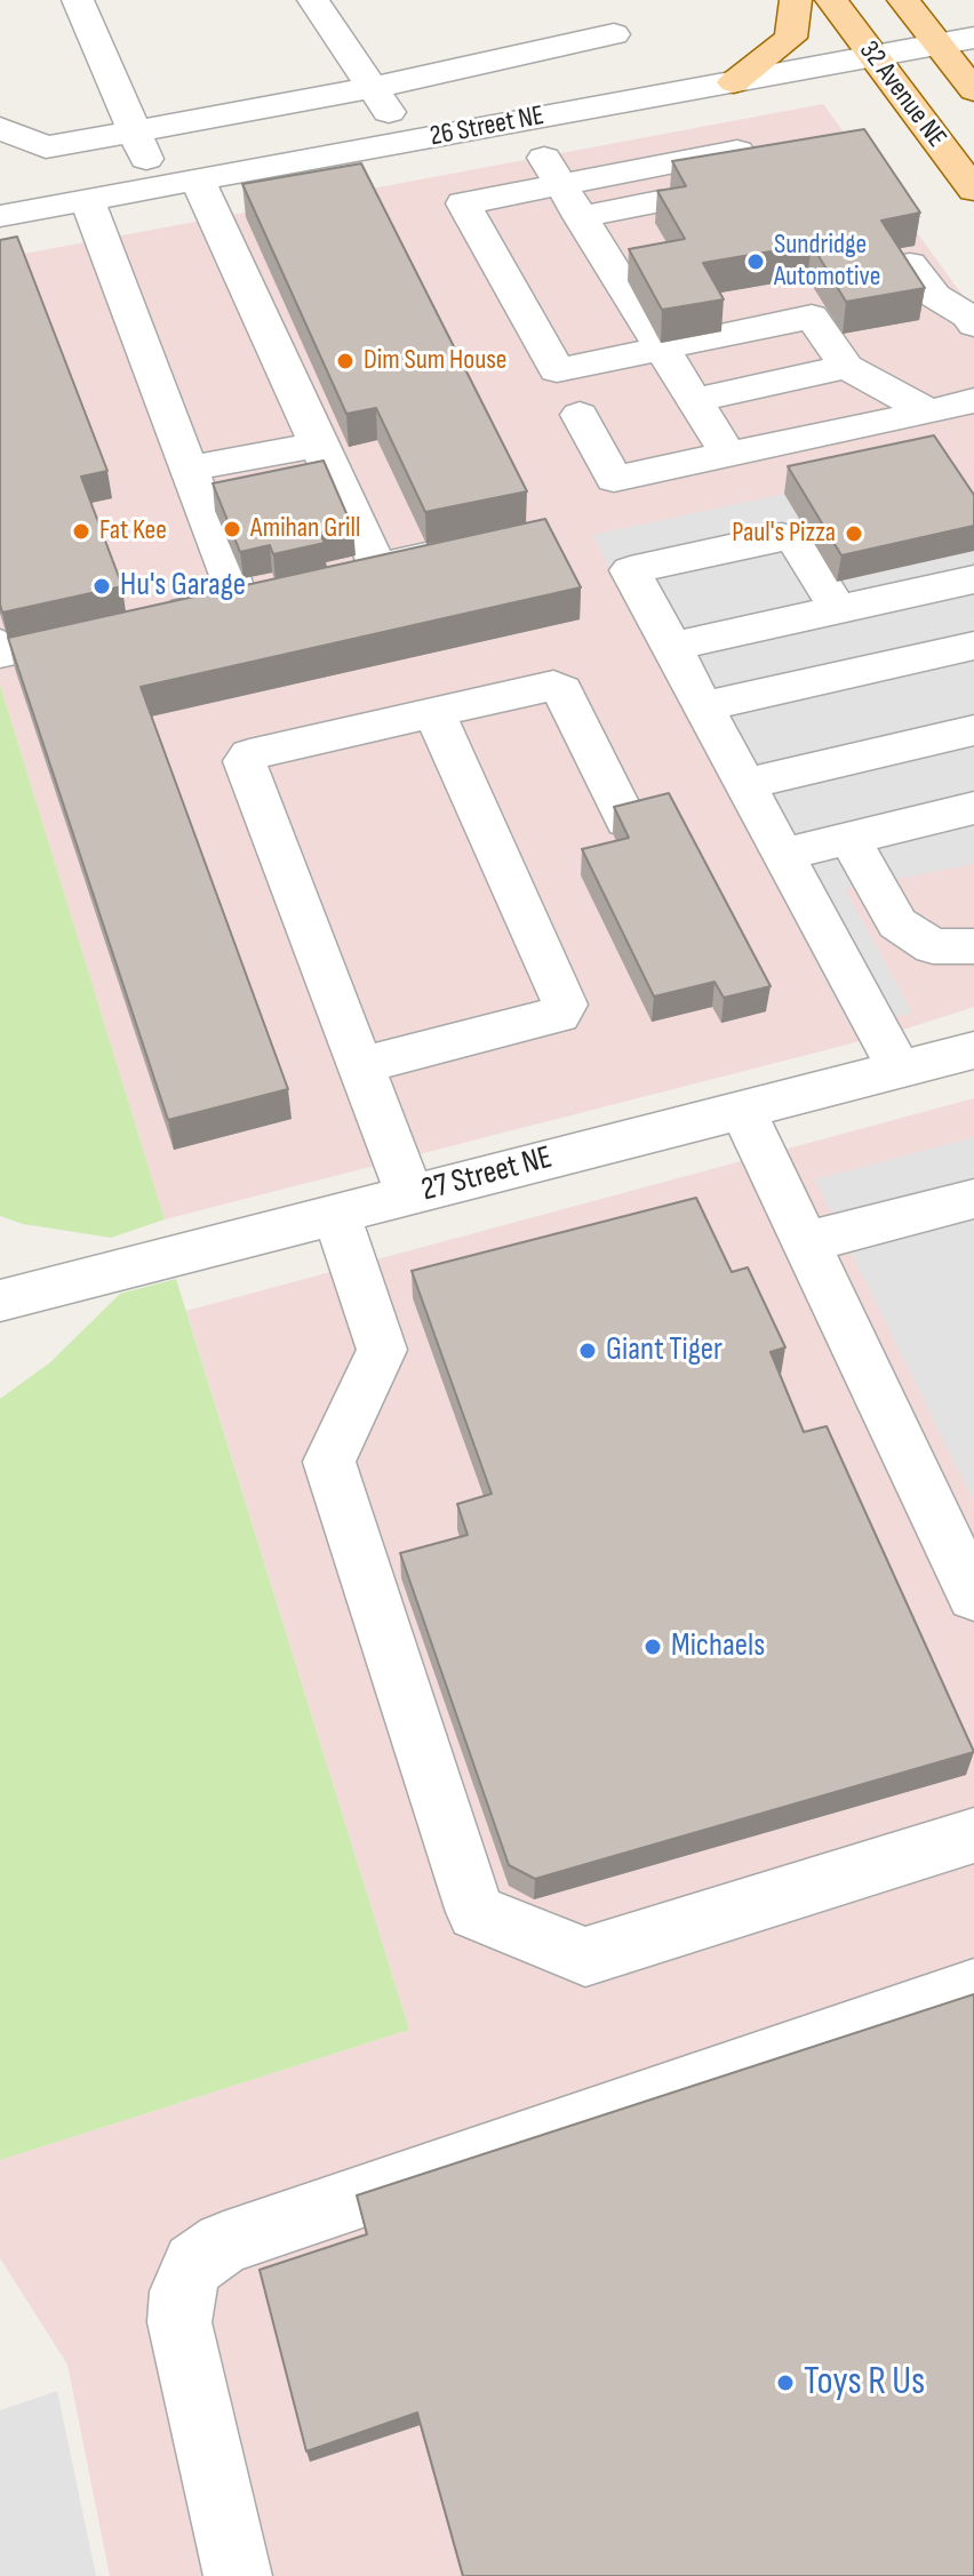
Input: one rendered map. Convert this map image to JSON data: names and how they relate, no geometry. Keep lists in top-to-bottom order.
{
  "streets": {
    "main road": ["32 Avenue NE"],
    "street": ["26 Street NE", "27 Street NE"]
  },
  "crossings": [
    ["32 Avenue NE", "26 Street NE"]
  ],
  "places": [
    "Sundridge Automotive",
    "Dim Sum House",
    "Amihan Grill",
    "Fat Kee",
    "Paul's Pizza",
    "Hu's Garage",
    "Giant Tiger",
    "Michaels",
    "Toys R Us"
  ]
}
